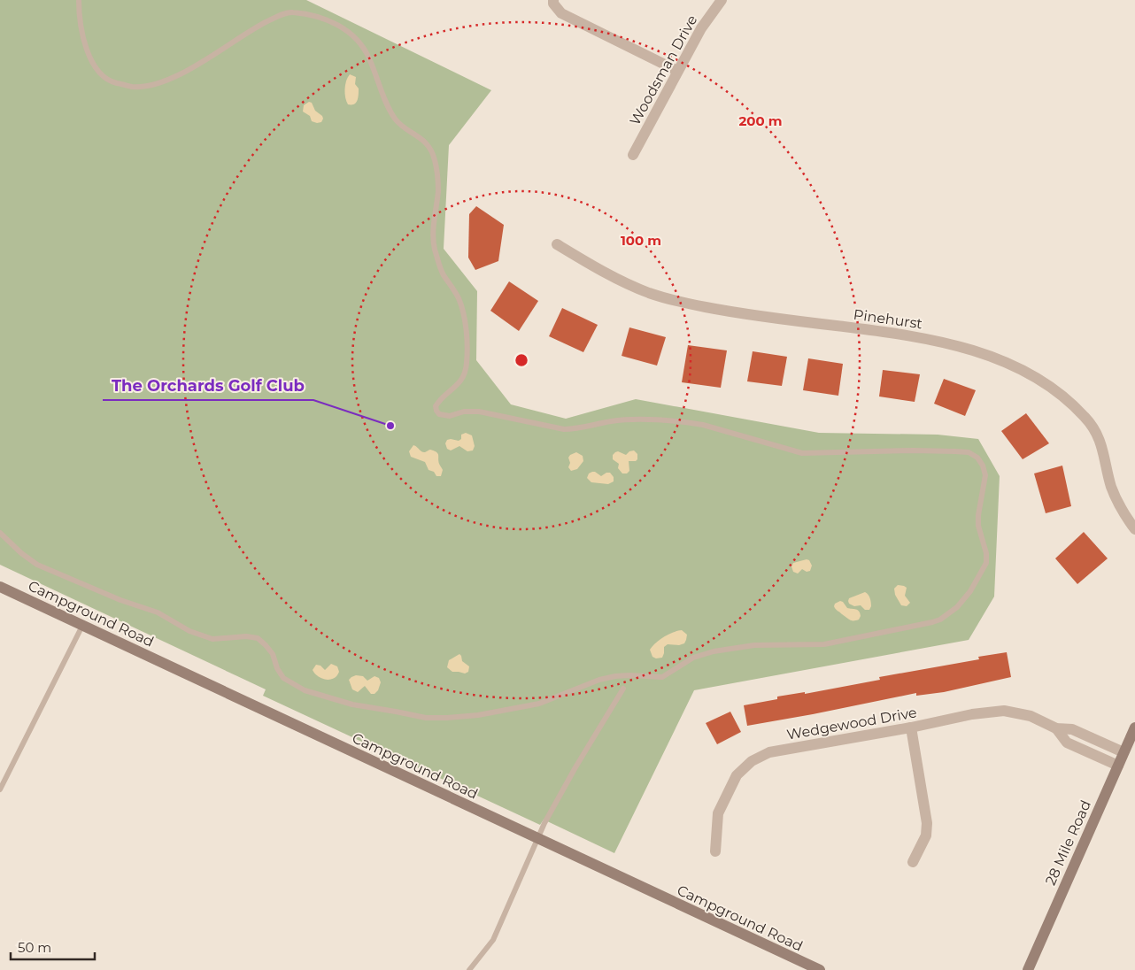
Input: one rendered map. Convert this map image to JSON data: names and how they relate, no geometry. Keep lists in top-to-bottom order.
{
  "streets": {
    "street": [
      "Woodsman Drive",
      "Pinehurst",
      "Campground Road",
      "Wedgewood Drive",
      "28 Mile Road"
    ]
  },
  "crossings": [
    ["Wedgewood Drive", "28 Mile Road"]
  ],
  "places": ["The Orchards Golf Club"],
  "scale_bar": "50 m",
  "rings": ["200 m", "100 m"]
}
